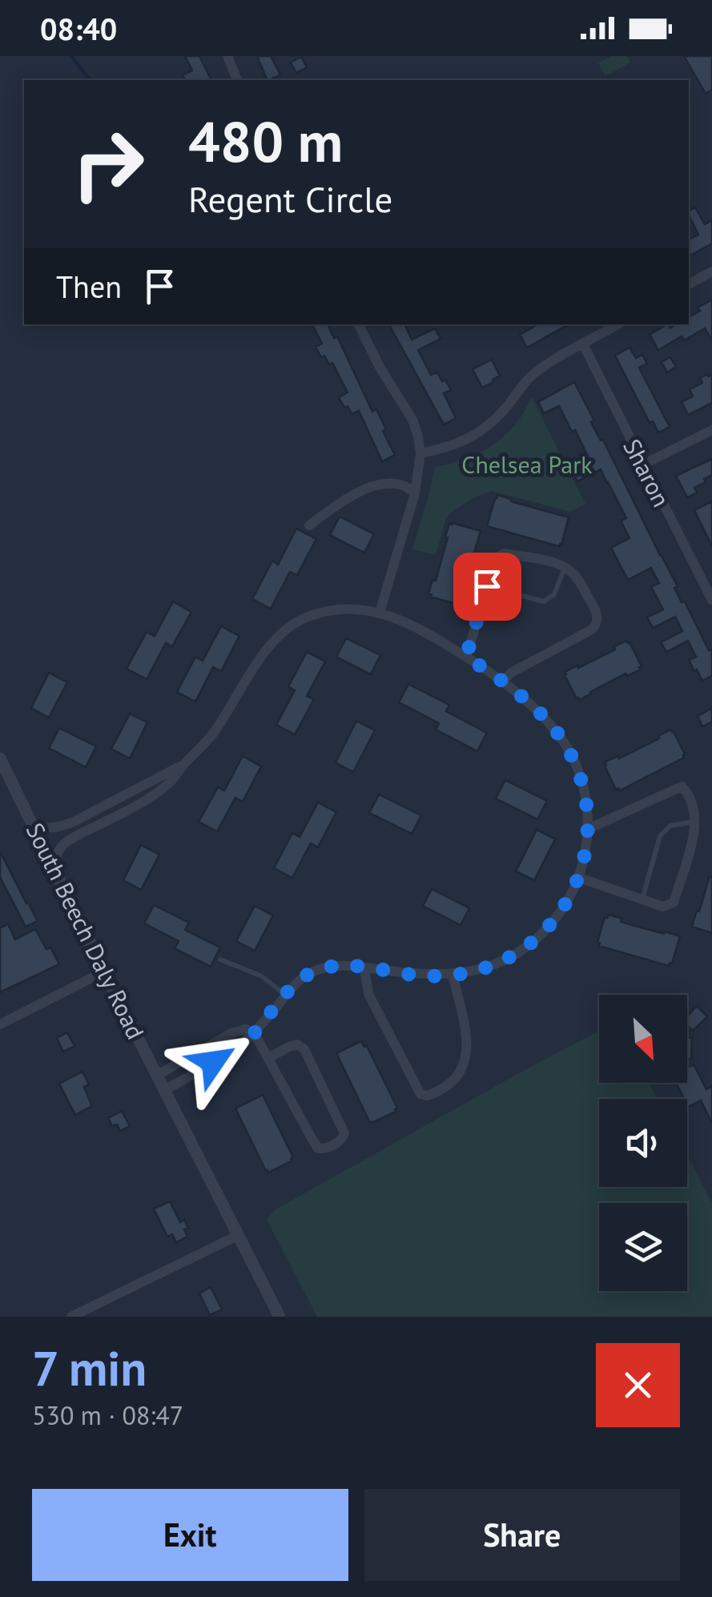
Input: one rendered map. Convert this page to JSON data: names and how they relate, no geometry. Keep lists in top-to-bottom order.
{
  "streets": {
    "street": ["Sharon", "South Beech Daly Road"]
  },
  "parks": ["Chelsea Park"],
  "north": "bottom right",
  "page": {
    "status": "08:40",
    "turn": ["480 m", "Regent Circle"],
    "then": "Then",
    "heading": ["7 min", "530 m · 08:47"],
    "buttons": ["Exit", "Share"]
  }
}
